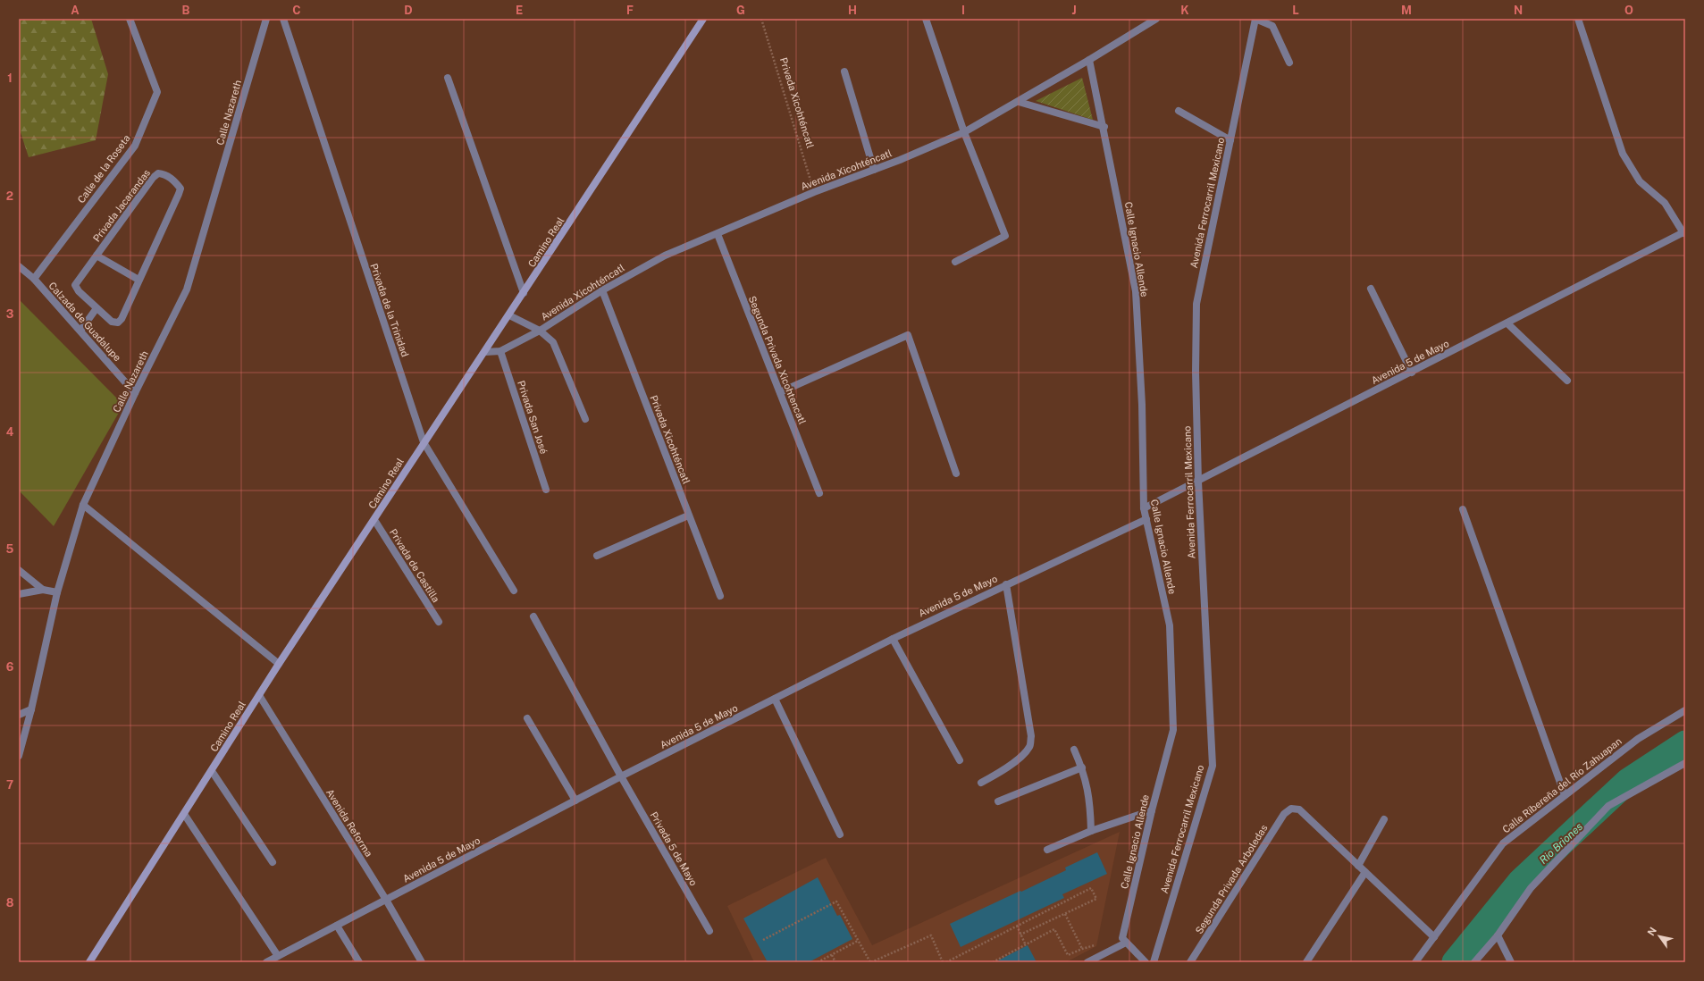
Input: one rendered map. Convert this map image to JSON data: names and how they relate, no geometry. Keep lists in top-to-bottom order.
{
  "streets": {
    "main road": ["Camino Real"],
    "street": [
      "Privada Xicohténcatl",
      "Calle Nazareth",
      "Calle de la Roseta",
      "Avenida Xicohténcatl",
      "Avenida Ferrocarril Mexicano",
      "Privada Jacarandas",
      "Calle Ignacio Allende",
      "Privada de la Trinidad",
      "Calzada de Guadalupe",
      "Segunda Privada Xicohtencatl",
      "Avenida 5 de Mayo",
      "Privada San José",
      "Privada de Castilla",
      "Calle Ribereña del Río Zahuapan",
      "Avenida Reforma",
      "Privada 5 de Mayo",
      "Segunda Privada Arboledas"
    ]
  },
  "crossings": [
    ["Privada Xicohténcatl", "Avenida Xicohténcatl"],
    ["Calle Nazareth", "Calzada de Guadalupe"],
    ["Calle de la Roseta", "Calzada de Guadalupe"],
    ["Avenida Xicohténcatl", "Camino Real"],
    ["Avenida Xicohténcatl", "Calle Ignacio Allende"],
    ["Avenida Xicohténcatl", "Segunda Privada Xicohtencatl"],
    ["Avenida Xicohténcatl", "Privada San José"],
    ["Avenida Ferrocarril Mexicano", "Avenida 5 de Mayo"],
    ["Camino Real", "Privada de la Trinidad"],
    ["Camino Real", "Privada de Castilla"],
    ["Camino Real", "Avenida Reforma"],
    ["Calle Ignacio Allende", "Avenida 5 de Mayo"],
    ["Avenida 5 de Mayo", "Avenida Reforma"],
    ["Avenida 5 de Mayo", "Privada 5 de Mayo"]
  ],
  "water": ["Rio Briones"],
  "north": "top left",
  "grid": {
    "columns": [
      "A",
      "B",
      "C",
      "D",
      "E",
      "F",
      "G",
      "H",
      "I",
      "J",
      "K",
      "L",
      "M",
      "N",
      "O"
    ],
    "rows": [
      "1",
      "2",
      "3",
      "4",
      "5",
      "6",
      "7",
      "8"
    ]
  }
}
